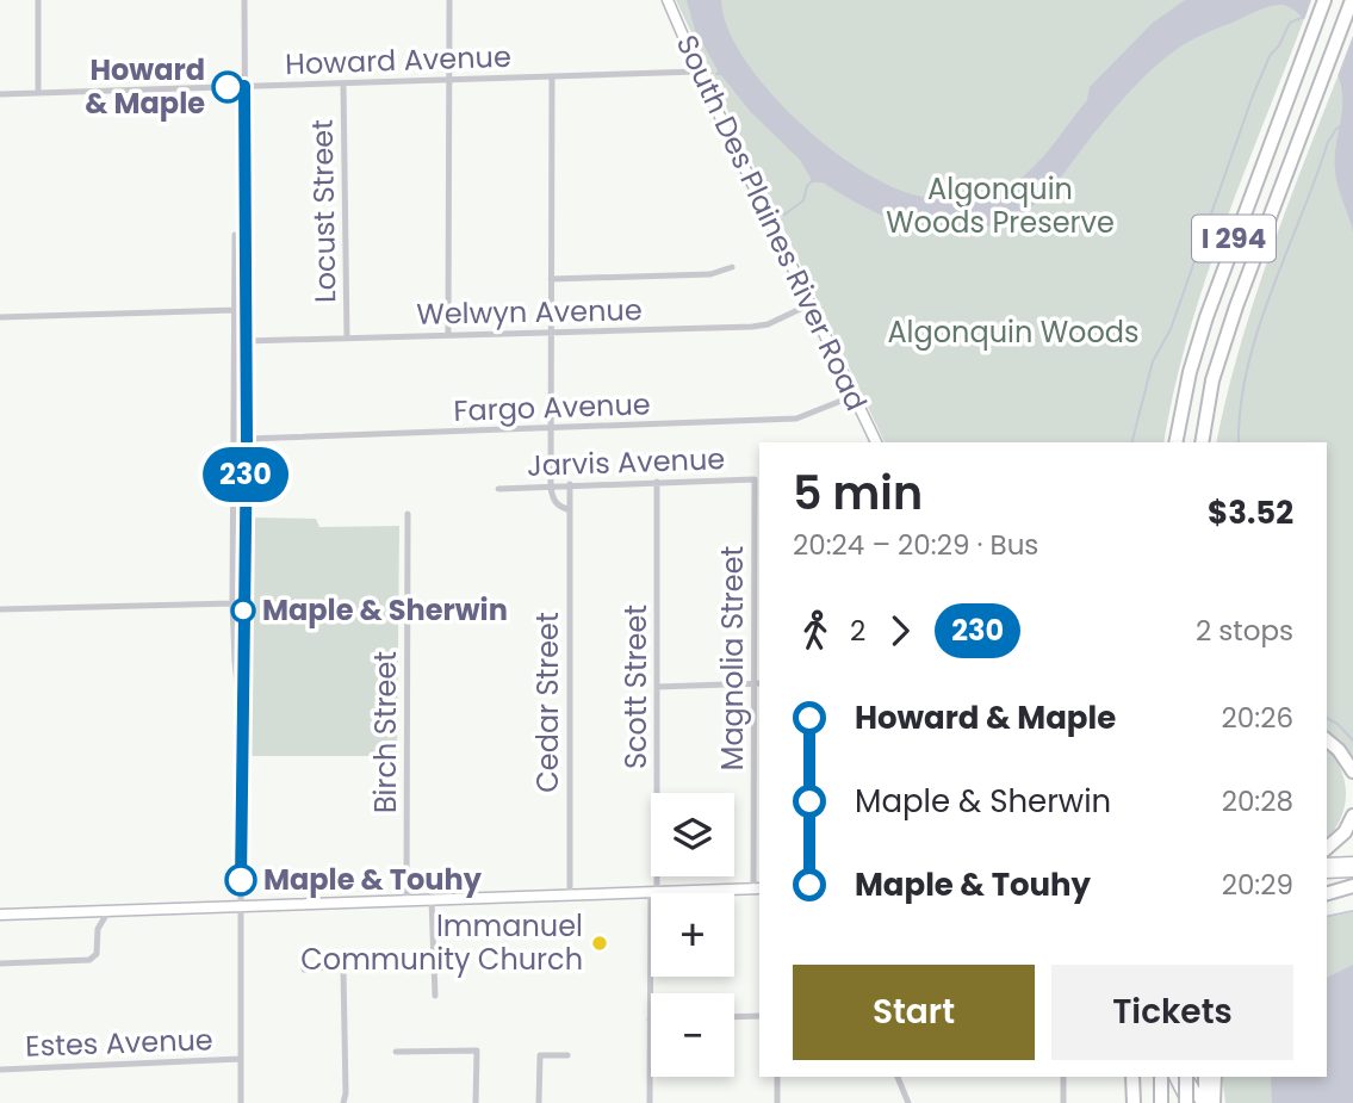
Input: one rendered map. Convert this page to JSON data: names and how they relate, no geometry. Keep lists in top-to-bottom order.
{
  "streets": {
    "highway": ["I 294"],
    "main road": ["South Des Plaines River Road"],
    "street": [
      "Howard Avenue",
      "Locust Street",
      "Welwyn Avenue",
      "Fargo Avenue",
      "Jarvis Avenue",
      "Magnolia Street",
      "Scott Street",
      "Cedar Street",
      "Birch Street",
      "Estes Avenue"
    ]
  },
  "crossings": [
    ["Howard Avenue", "Locust Street"],
    ["Howard Avenue", "South Des Plaines River Road"],
    ["Locust Street", "Welwyn Avenue"],
    ["South Des Plaines River Road", "Welwyn Avenue"],
    ["South Des Plaines River Road", "Fargo Avenue"],
    ["Jarvis Avenue", "Magnolia Street"],
    ["Jarvis Avenue", "Scott Street"],
    ["Jarvis Avenue", "Cedar Street"]
  ],
  "parks": ["Algonquin Woods Preserve", "Algonquin Woods"],
  "places": [
    "Howard & Maple",
    "Maple & Sherwin",
    "Maple & Touhy",
    "Immanuel Community Church"
  ],
  "lines": ["bus line 230"],
  "page": {
    "on_map": "230",
    "heading": ["5 min", "20:24 – 20:29 · Bus", "$3.52"],
    "legs": ["2", "230", "2 stops"],
    "list": [
      {
        "name": "Howard & Maple",
        "value": "20:26"
      },
      {
        "name": "Maple & Sherwin",
        "value": "20:28"
      },
      {
        "name": "Maple & Touhy",
        "value": "20:29"
      }
    ],
    "map_buttons": ["+", "−"],
    "buttons": ["Start", "Tickets"]
  }
}
